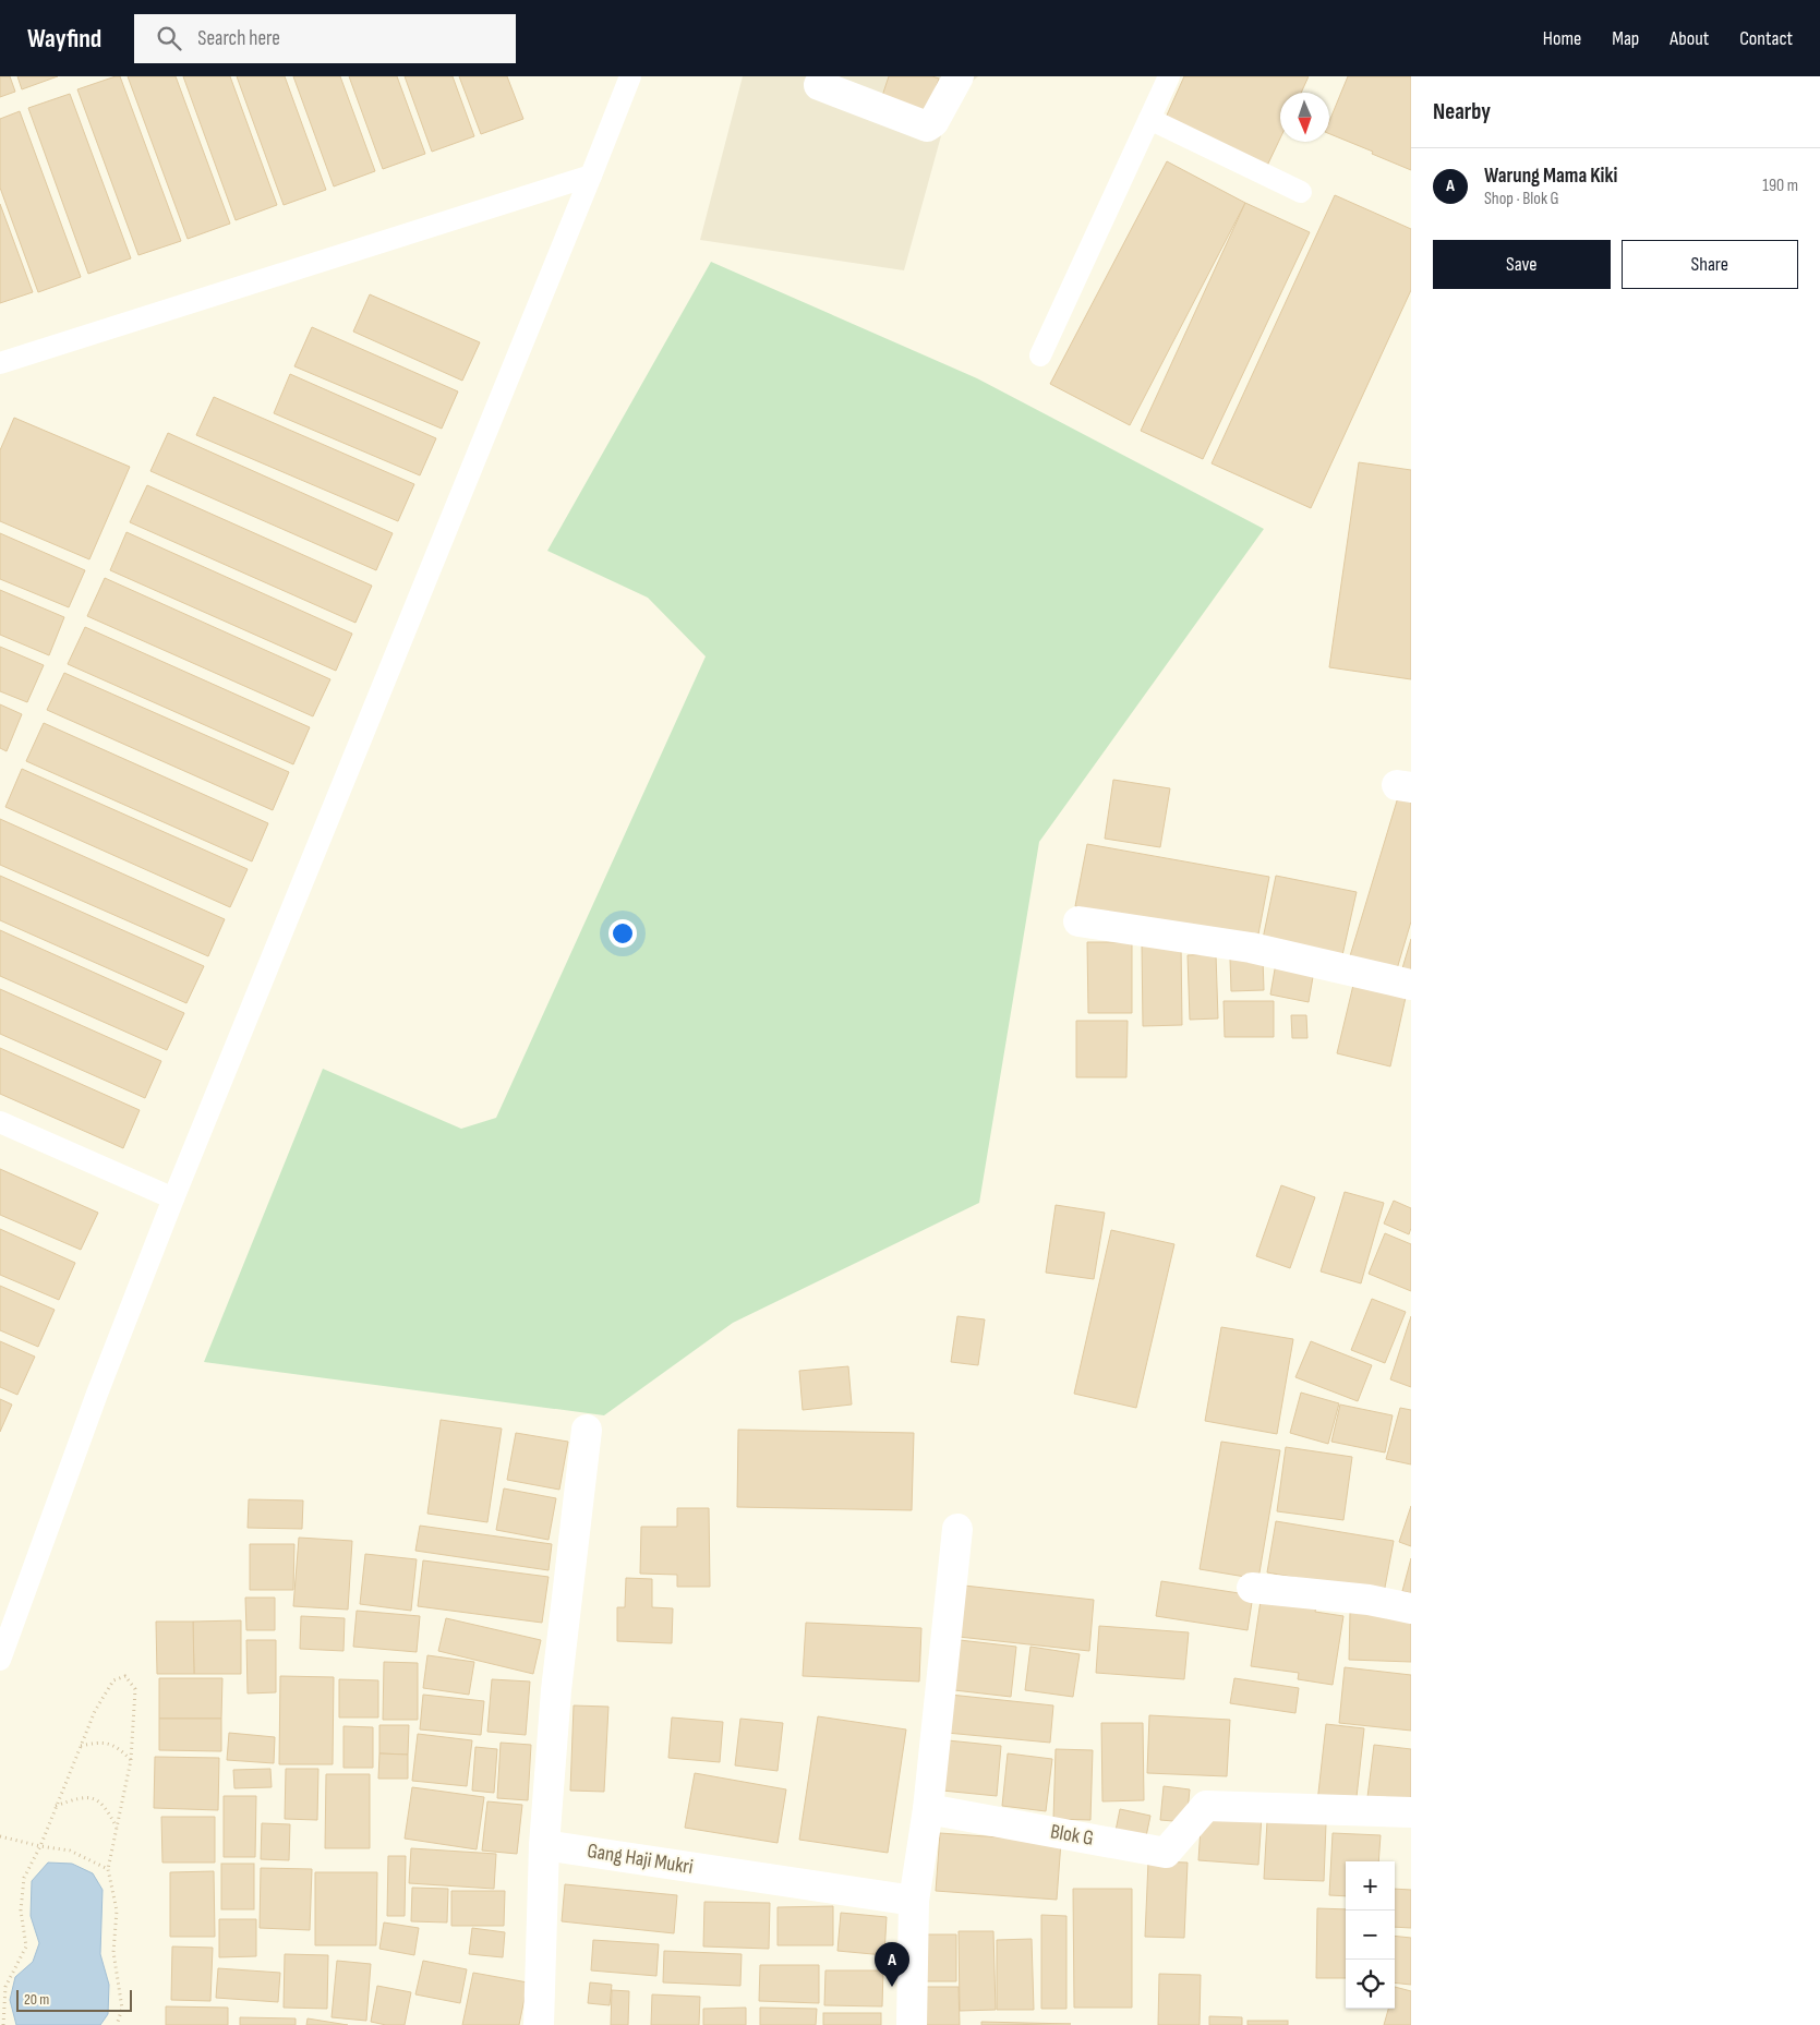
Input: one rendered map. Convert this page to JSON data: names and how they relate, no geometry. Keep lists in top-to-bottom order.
{
  "streets": {
    "street": ["Blok G", "Gang Haji Mukri"]
  },
  "scale_bar": "20 m",
  "north": "bottom",
  "page": {
    "header": "Wayfind",
    "search": "Search here",
    "nav": [
      "Home",
      "Map",
      "About",
      "Contact"
    ],
    "heading": "Nearby",
    "list": [
      {
        "mark": "A",
        "name": "Warung Mama Kiki",
        "note": "Shop · Blok G",
        "value": "190 m"
      }
    ],
    "buttons": ["Save", "Share"],
    "map_buttons": ["+", "−"],
    "pins": "A",
    "scale": "20 m"
  }
}
